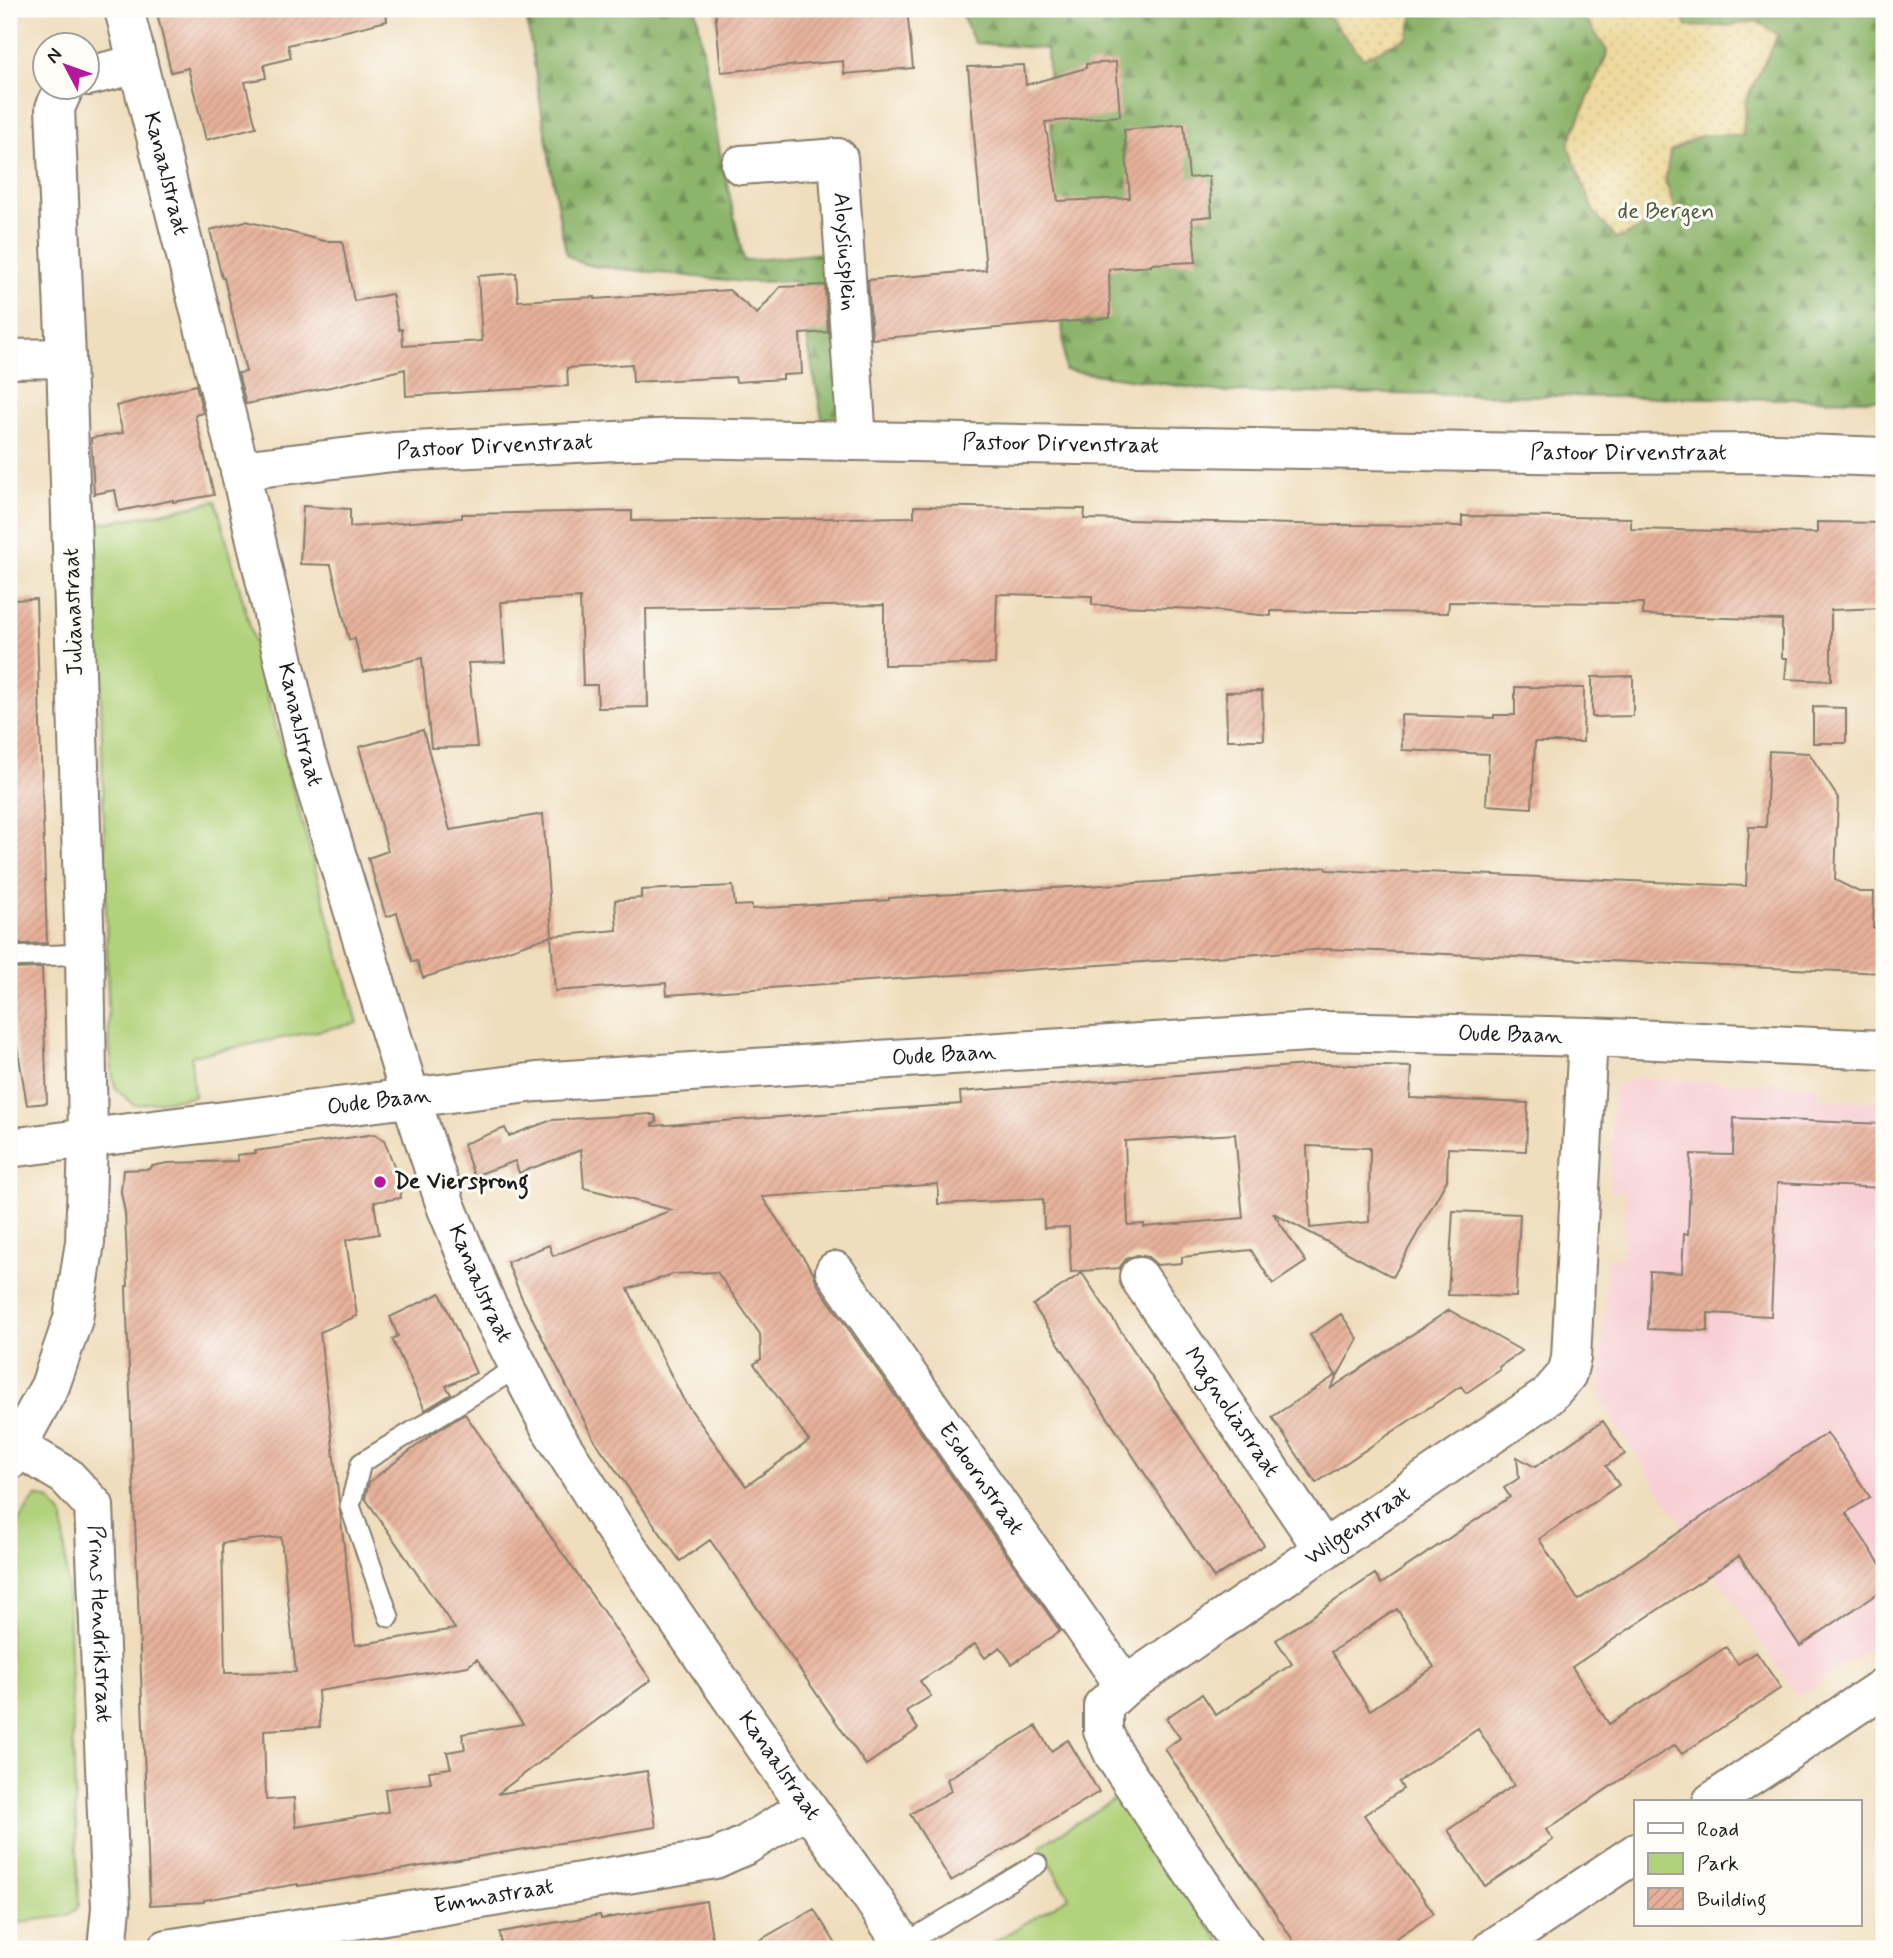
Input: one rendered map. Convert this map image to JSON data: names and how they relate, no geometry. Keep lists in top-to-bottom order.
{
  "streets": {
    "street": [
      "Kanaalstraat",
      "Aloysiusplein",
      "Pastoor Dirvenstraat",
      "Julianastraat",
      "Oude Baan",
      "Magnoliastraat",
      "Esdoornstraat",
      "Wilgenstraat",
      "Prins Hendrikstraat",
      "Emmastraat"
    ]
  },
  "crossings": [
    ["Kanaalstraat", "Pastoor Dirvenstraat"],
    ["Kanaalstraat", "Oude Baan"],
    ["Kanaalstraat", "Emmastraat"],
    ["Aloysiusplein", "Pastoor Dirvenstraat"],
    ["Julianastraat", "Oude Baan"],
    ["Julianastraat", "Prins Hendrikstraat"],
    ["Oude Baan", "Wilgenstraat"],
    ["Oude Baan", "Prins Hendrikstraat"],
    ["Magnoliastraat", "Wilgenstraat"],
    ["Esdoornstraat", "Wilgenstraat"]
  ],
  "parks": ["de Bergen"],
  "places": ["De Viersprong"],
  "legend": ["Road", "Park", "Building"],
  "north": "top left"
}
